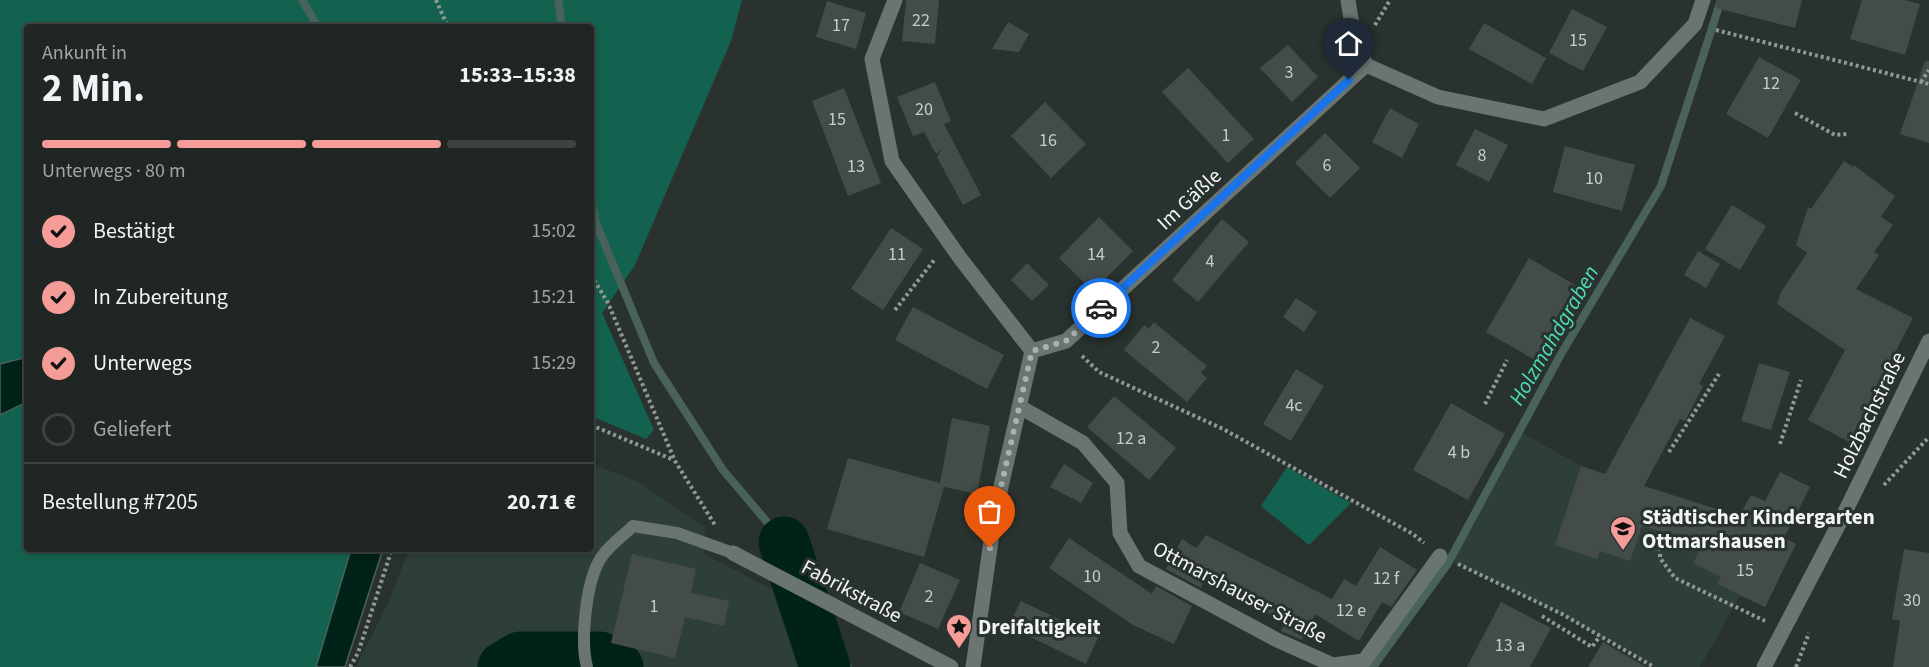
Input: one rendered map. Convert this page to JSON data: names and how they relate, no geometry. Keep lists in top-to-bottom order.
{
  "streets": {
    "street": [
      "Im Gäßle",
      "Holzbachstraße",
      "Fabrikstraße",
      "Ottmarshauser Straße"
    ]
  },
  "water": ["Holzmahdgraben"],
  "places": {
    "school or university": ["Städtischer Kindergarten Ottmarshausen"],
    "place": ["Dreifaltigkeit"]
  },
  "house_numbers": [
    "22",
    "17",
    "15",
    "3",
    "12",
    "20",
    "15",
    "1",
    "16",
    "8",
    "6",
    "13",
    "10",
    "11",
    "14",
    "4",
    "2",
    "4c",
    "12 a",
    "4 b",
    "15",
    "10",
    "12 f",
    "2",
    "30",
    "1",
    "12 e",
    "13 a"
  ],
  "page": {
    "heading": ["2 Min.", "Ankunft in", "15:33–15:38"],
    "panel": ["Bestellung #7205", "20.71 €"],
    "bar": "Unterwegs · 80 m",
    "list": [
      ["Bestätigt", "15:02"],
      ["In Zubereitung", "15:21"],
      ["Unterwegs", "15:29"],
      "Geliefert"
    ]
  }
}
